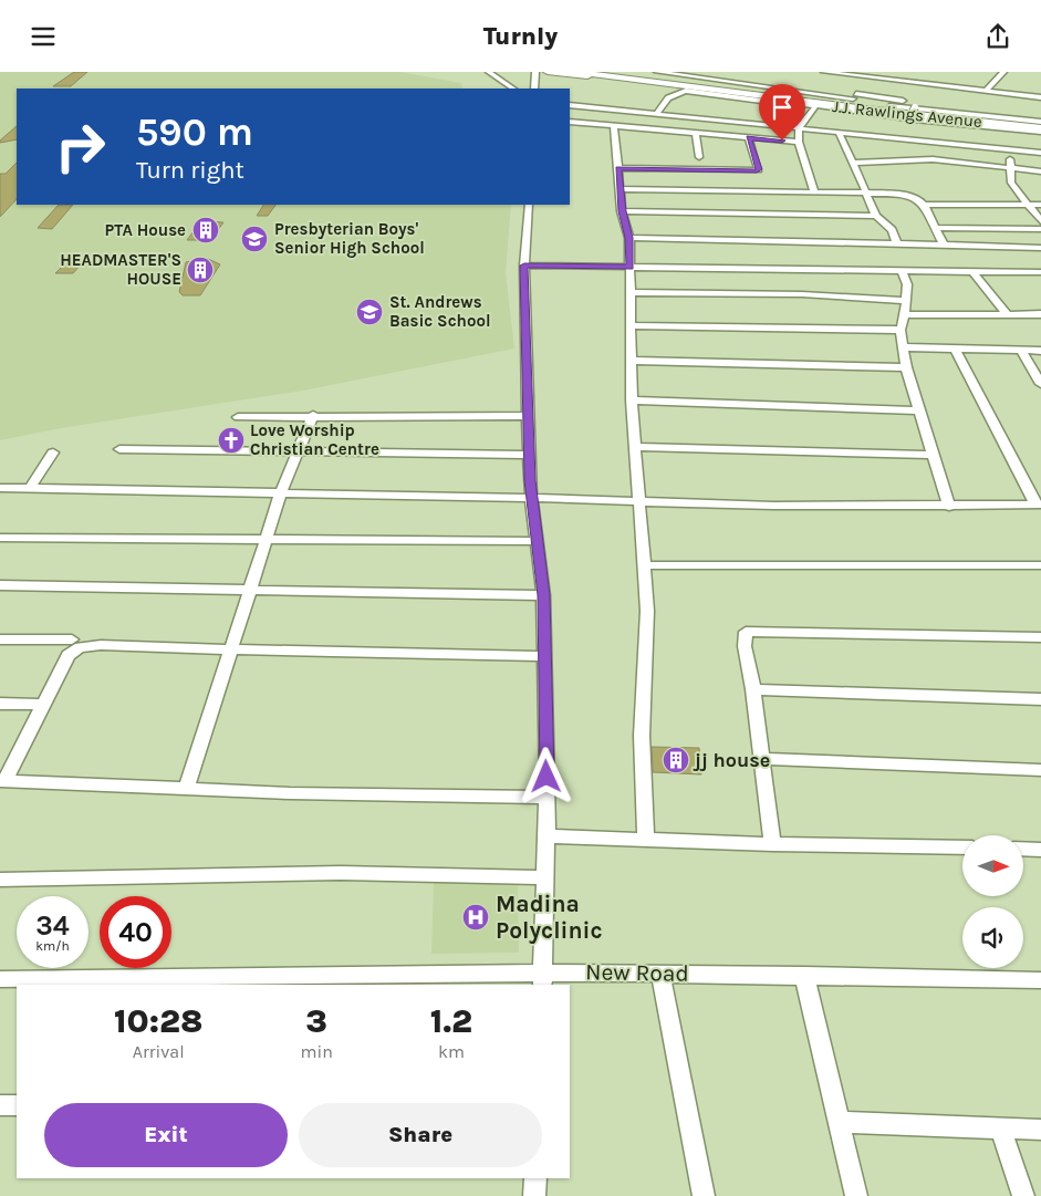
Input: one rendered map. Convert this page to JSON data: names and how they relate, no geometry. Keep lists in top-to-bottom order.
{
  "streets": {
    "highway": ["J.J. Rawlings Avenue"],
    "street": ["New Road"]
  },
  "places": {
    "building": ["PTA House", "HEADMASTER'S HOUSE", "jj house"],
    "school or university": ["Presbyterian Boys' Senior High School", "St. Andrews Basic School"],
    "church": ["Love Worship Christian Centre"],
    "hospital": ["Madina Polyclinic"]
  },
  "north": "right",
  "page": {
    "header": "Turnly",
    "turn": ["590 m", "Turn right"],
    "speed": "34 km/h",
    "limit": "40",
    "eta": [
      "10:28",
      "Arrival",
      "3",
      "min",
      "1.2",
      "km"
    ],
    "buttons": ["Exit", "Share"]
  }
}
